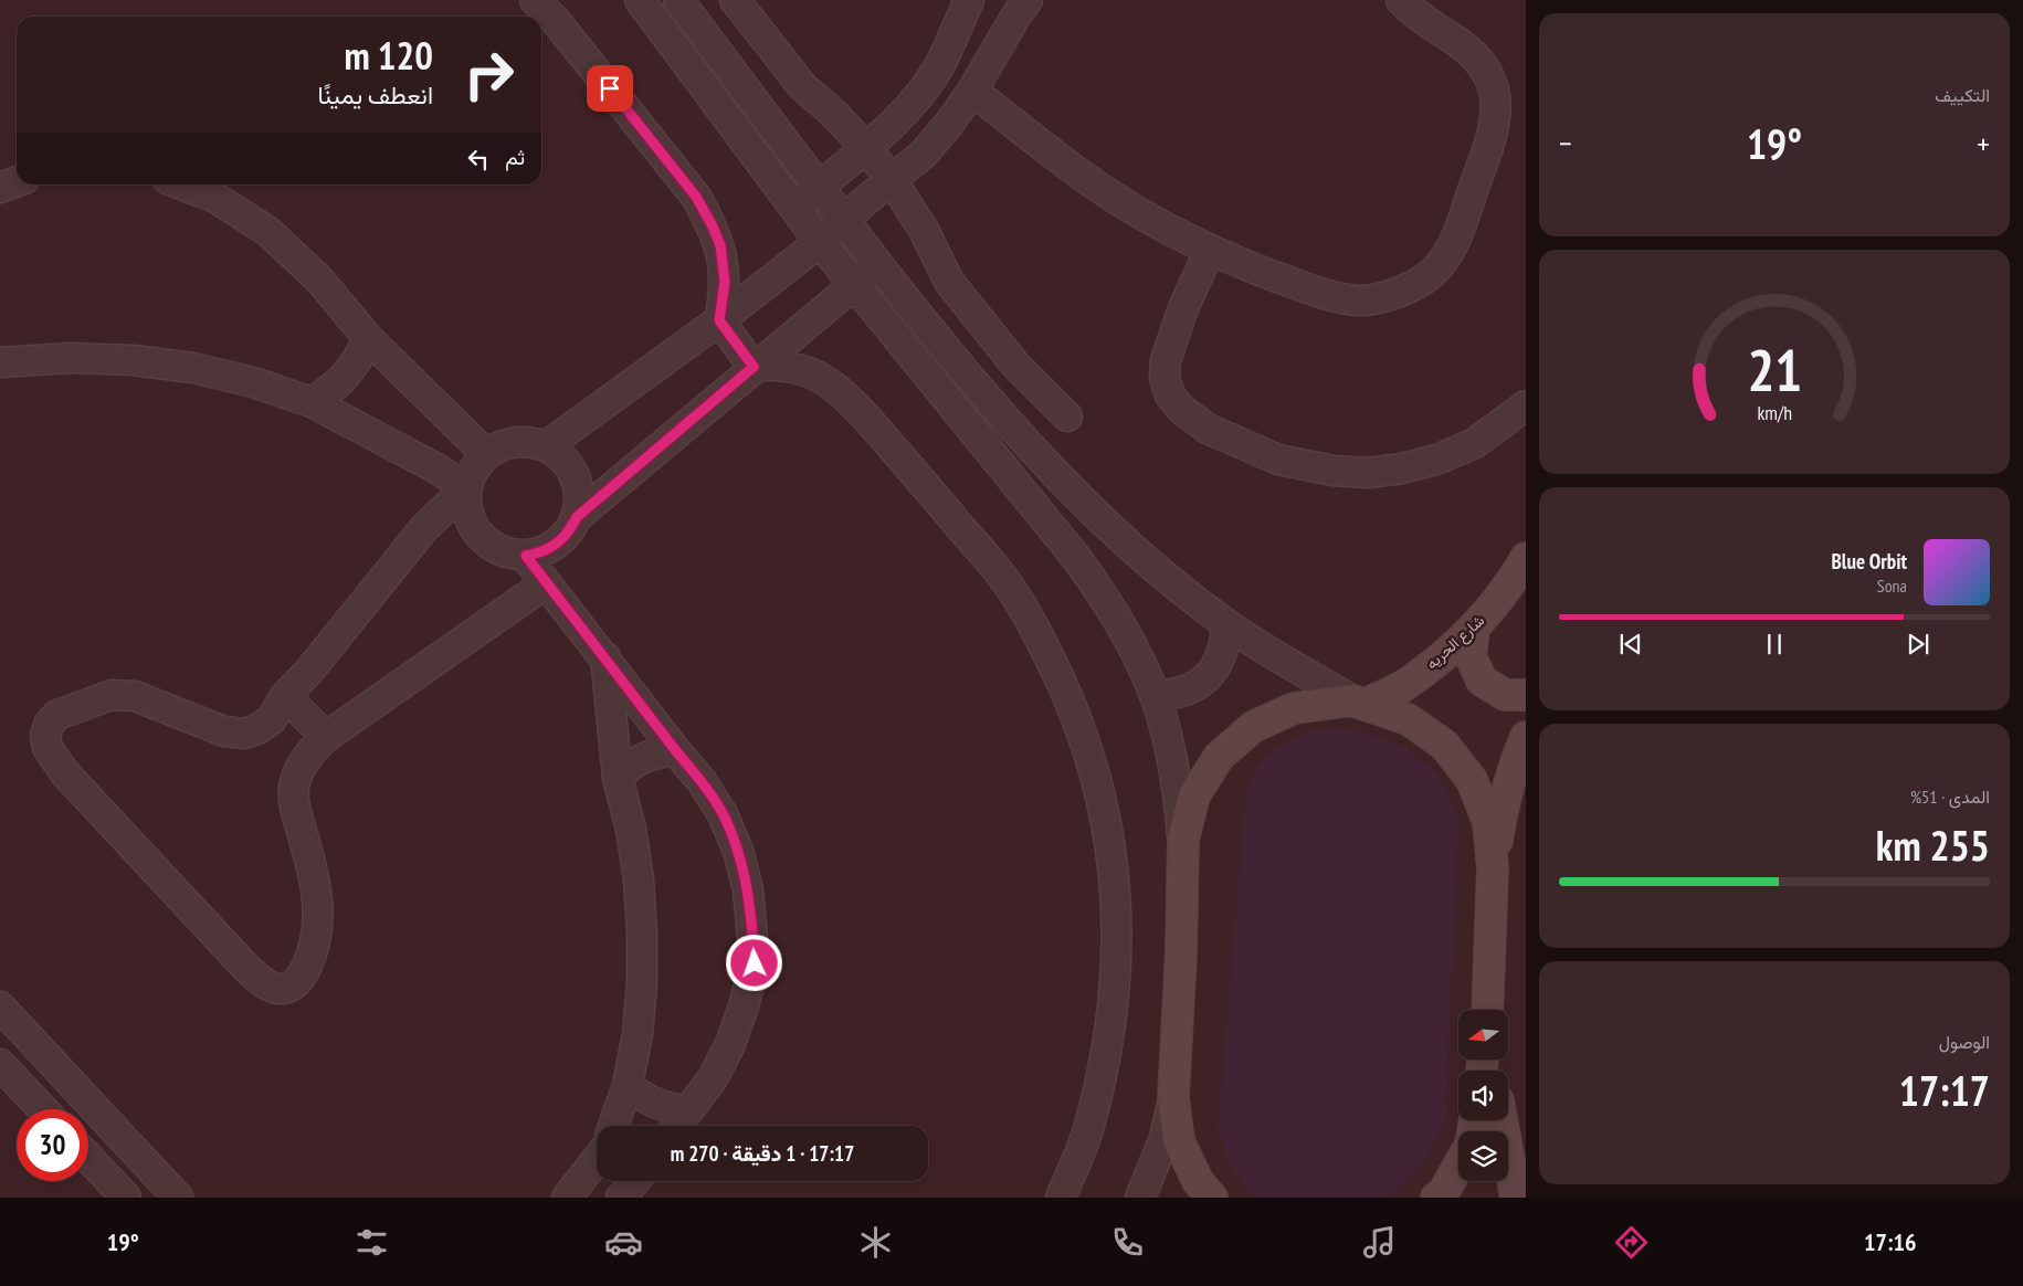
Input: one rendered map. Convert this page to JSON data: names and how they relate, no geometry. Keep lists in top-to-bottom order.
{
  "streets": {
    "main road": ["شارع الحريه"]
  },
  "north": "left",
  "page": {
    "tile": [
      "التكييف",
      ["المدى · 51%", "255 km"],
      ["الوصول", "17:17"]
    ],
    "turn": ["120 m", "انعطف يمينًا"],
    "heat": ["−", "19°", "+"],
    "then": "ثم",
    "song": ["Blue Orbit", "Sona"],
    "limit": "30",
    "trip": "17:17 · 1 دقيقة · 270 m",
    "tabs": ["17:16", "19°"],
    "gauge": ["21", "km/h"]
  }
}
